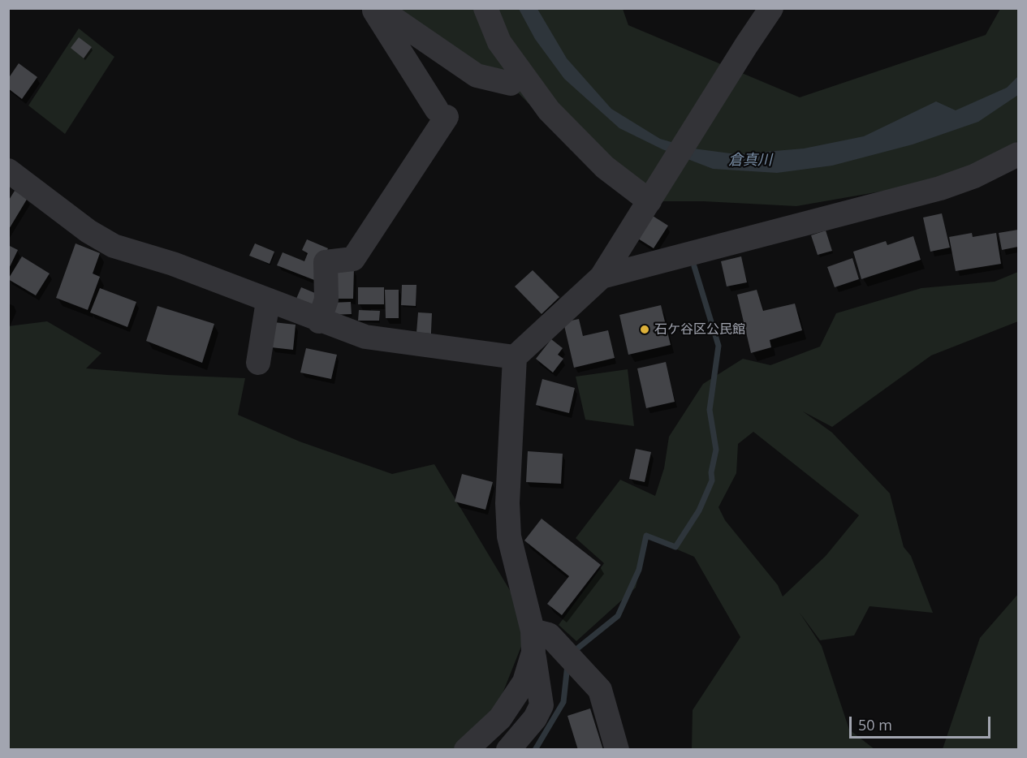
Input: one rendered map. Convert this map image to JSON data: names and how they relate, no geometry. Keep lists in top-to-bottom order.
{
  "water": ["倉真川"],
  "places": ["石ケ谷区公民館"],
  "scale_bar": "50 m"
}
